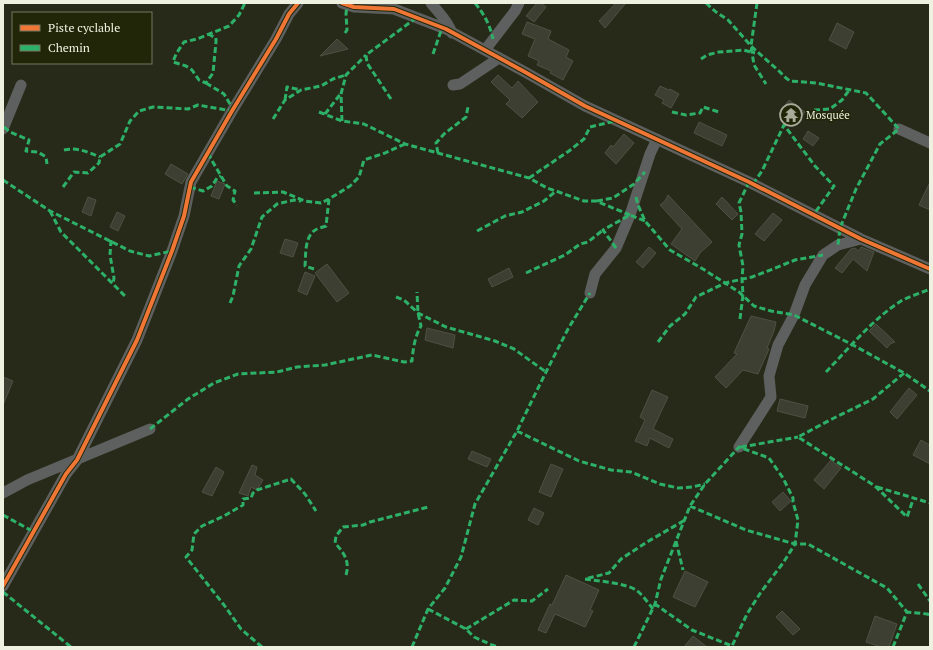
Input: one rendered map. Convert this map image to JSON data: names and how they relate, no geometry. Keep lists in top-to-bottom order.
{
  "places": {
    "temple": ["Mosquée"]
  },
  "legend": ["Piste cyclable", "Chemin"]
}
